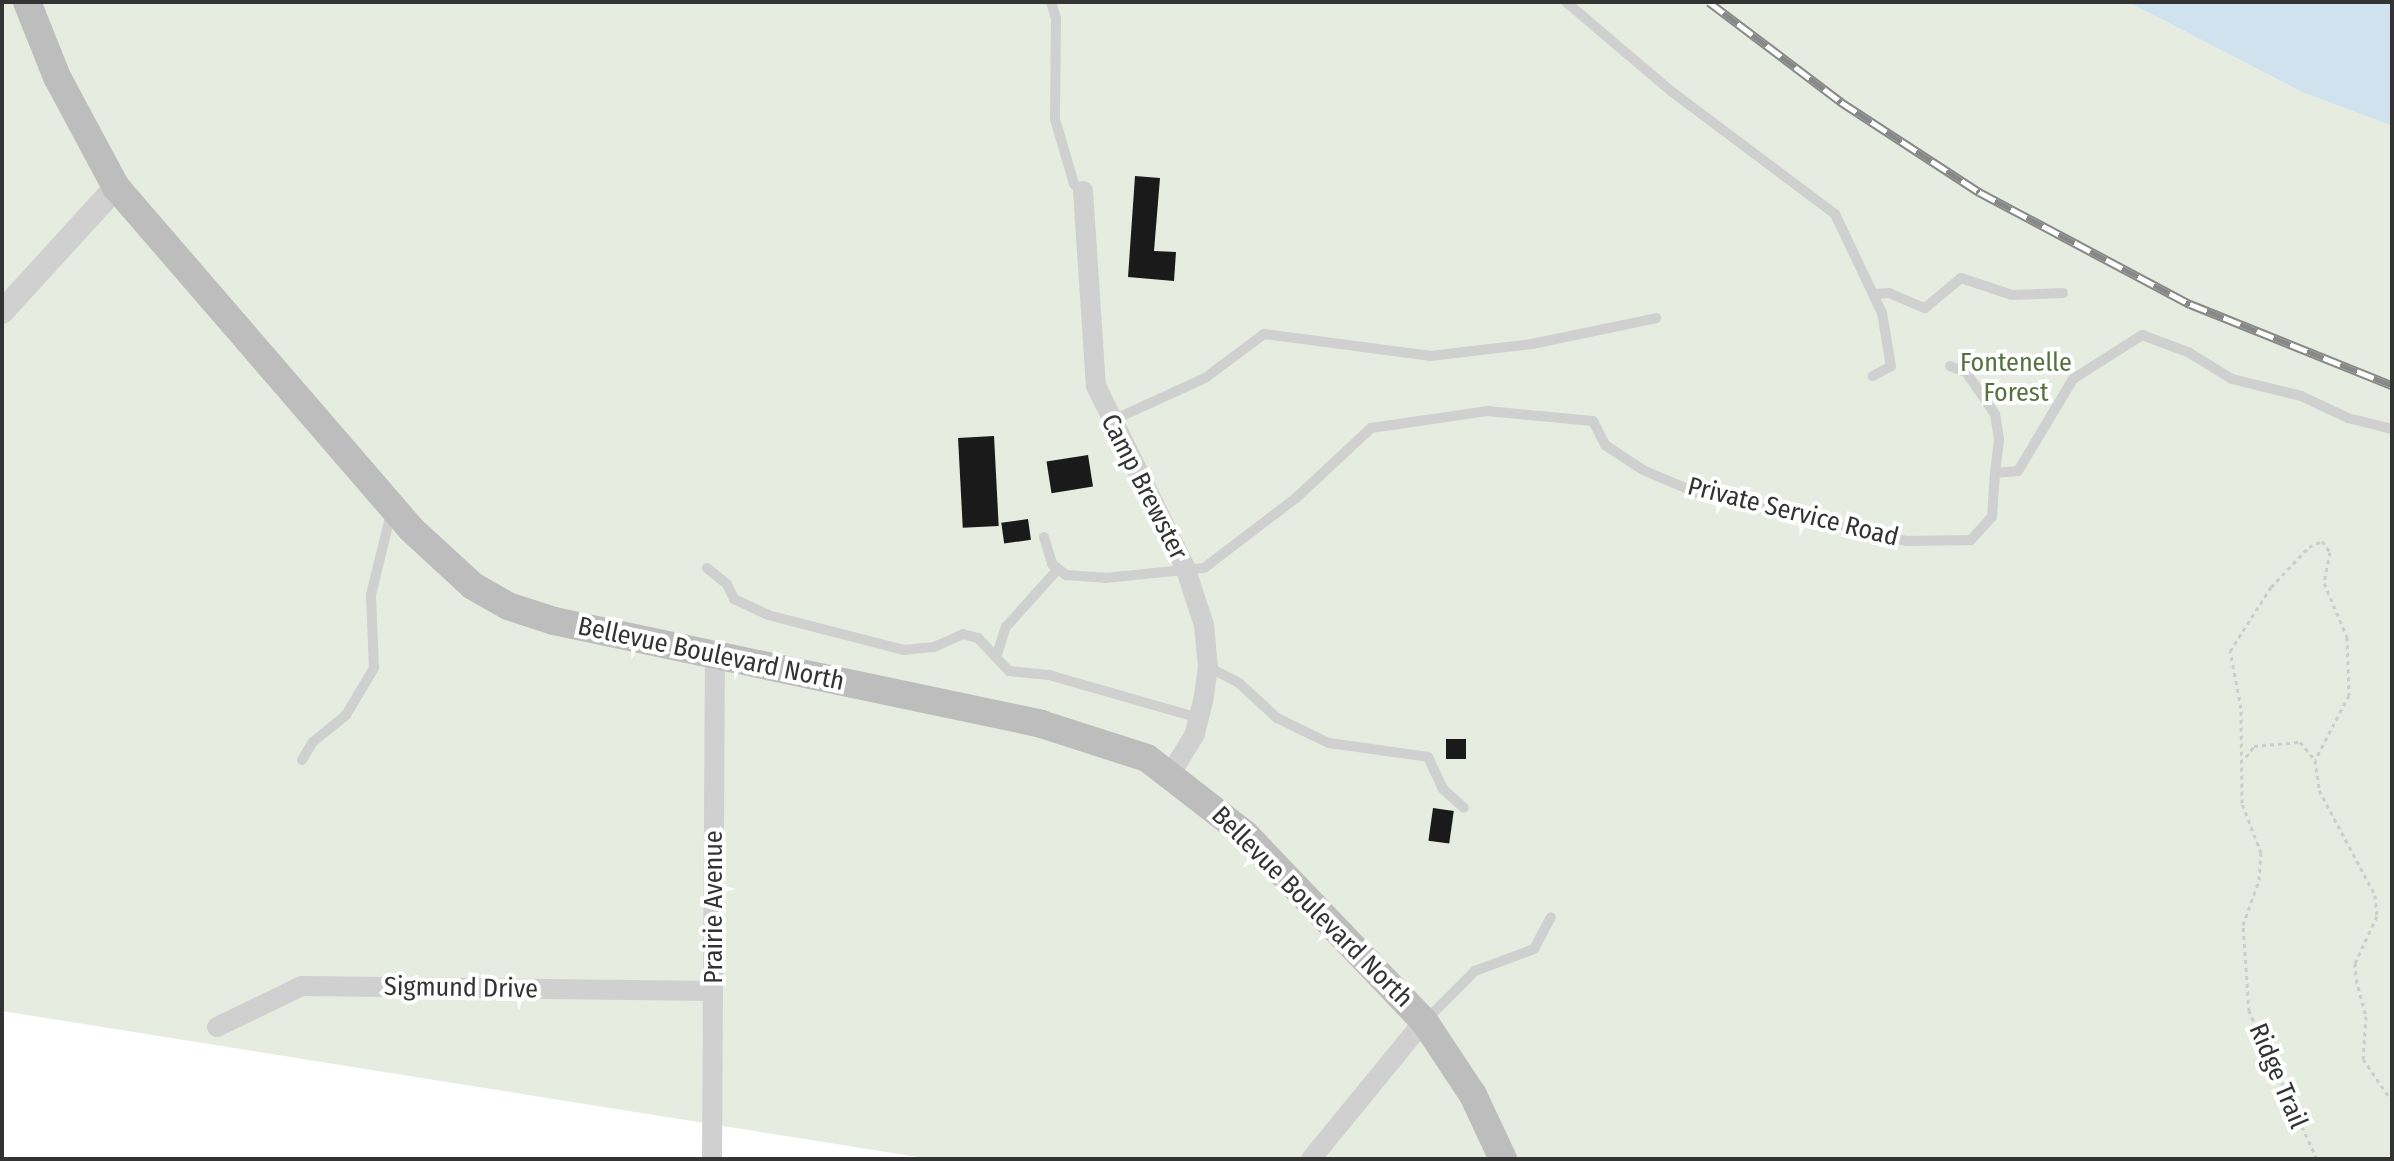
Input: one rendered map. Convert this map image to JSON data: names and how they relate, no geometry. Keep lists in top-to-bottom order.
{
  "streets": {
    "main road": ["Bellevue Boulevard North"],
    "street": ["Camp Brewster", "Prairie Avenue", "Sigmund Drive"],
    "lane": ["Private Service Road"],
    "path": ["Ridge Trail"]
  },
  "crossings": [
    ["Camp Brewster", "Private Service Road"],
    ["Camp Brewster", "Bellevue Boulevard North"],
    ["Bellevue Boulevard North", "Prairie Avenue"],
    ["Prairie Avenue", "Sigmund Drive"]
  ],
  "parks": ["Fontenelle Forest"]
}
